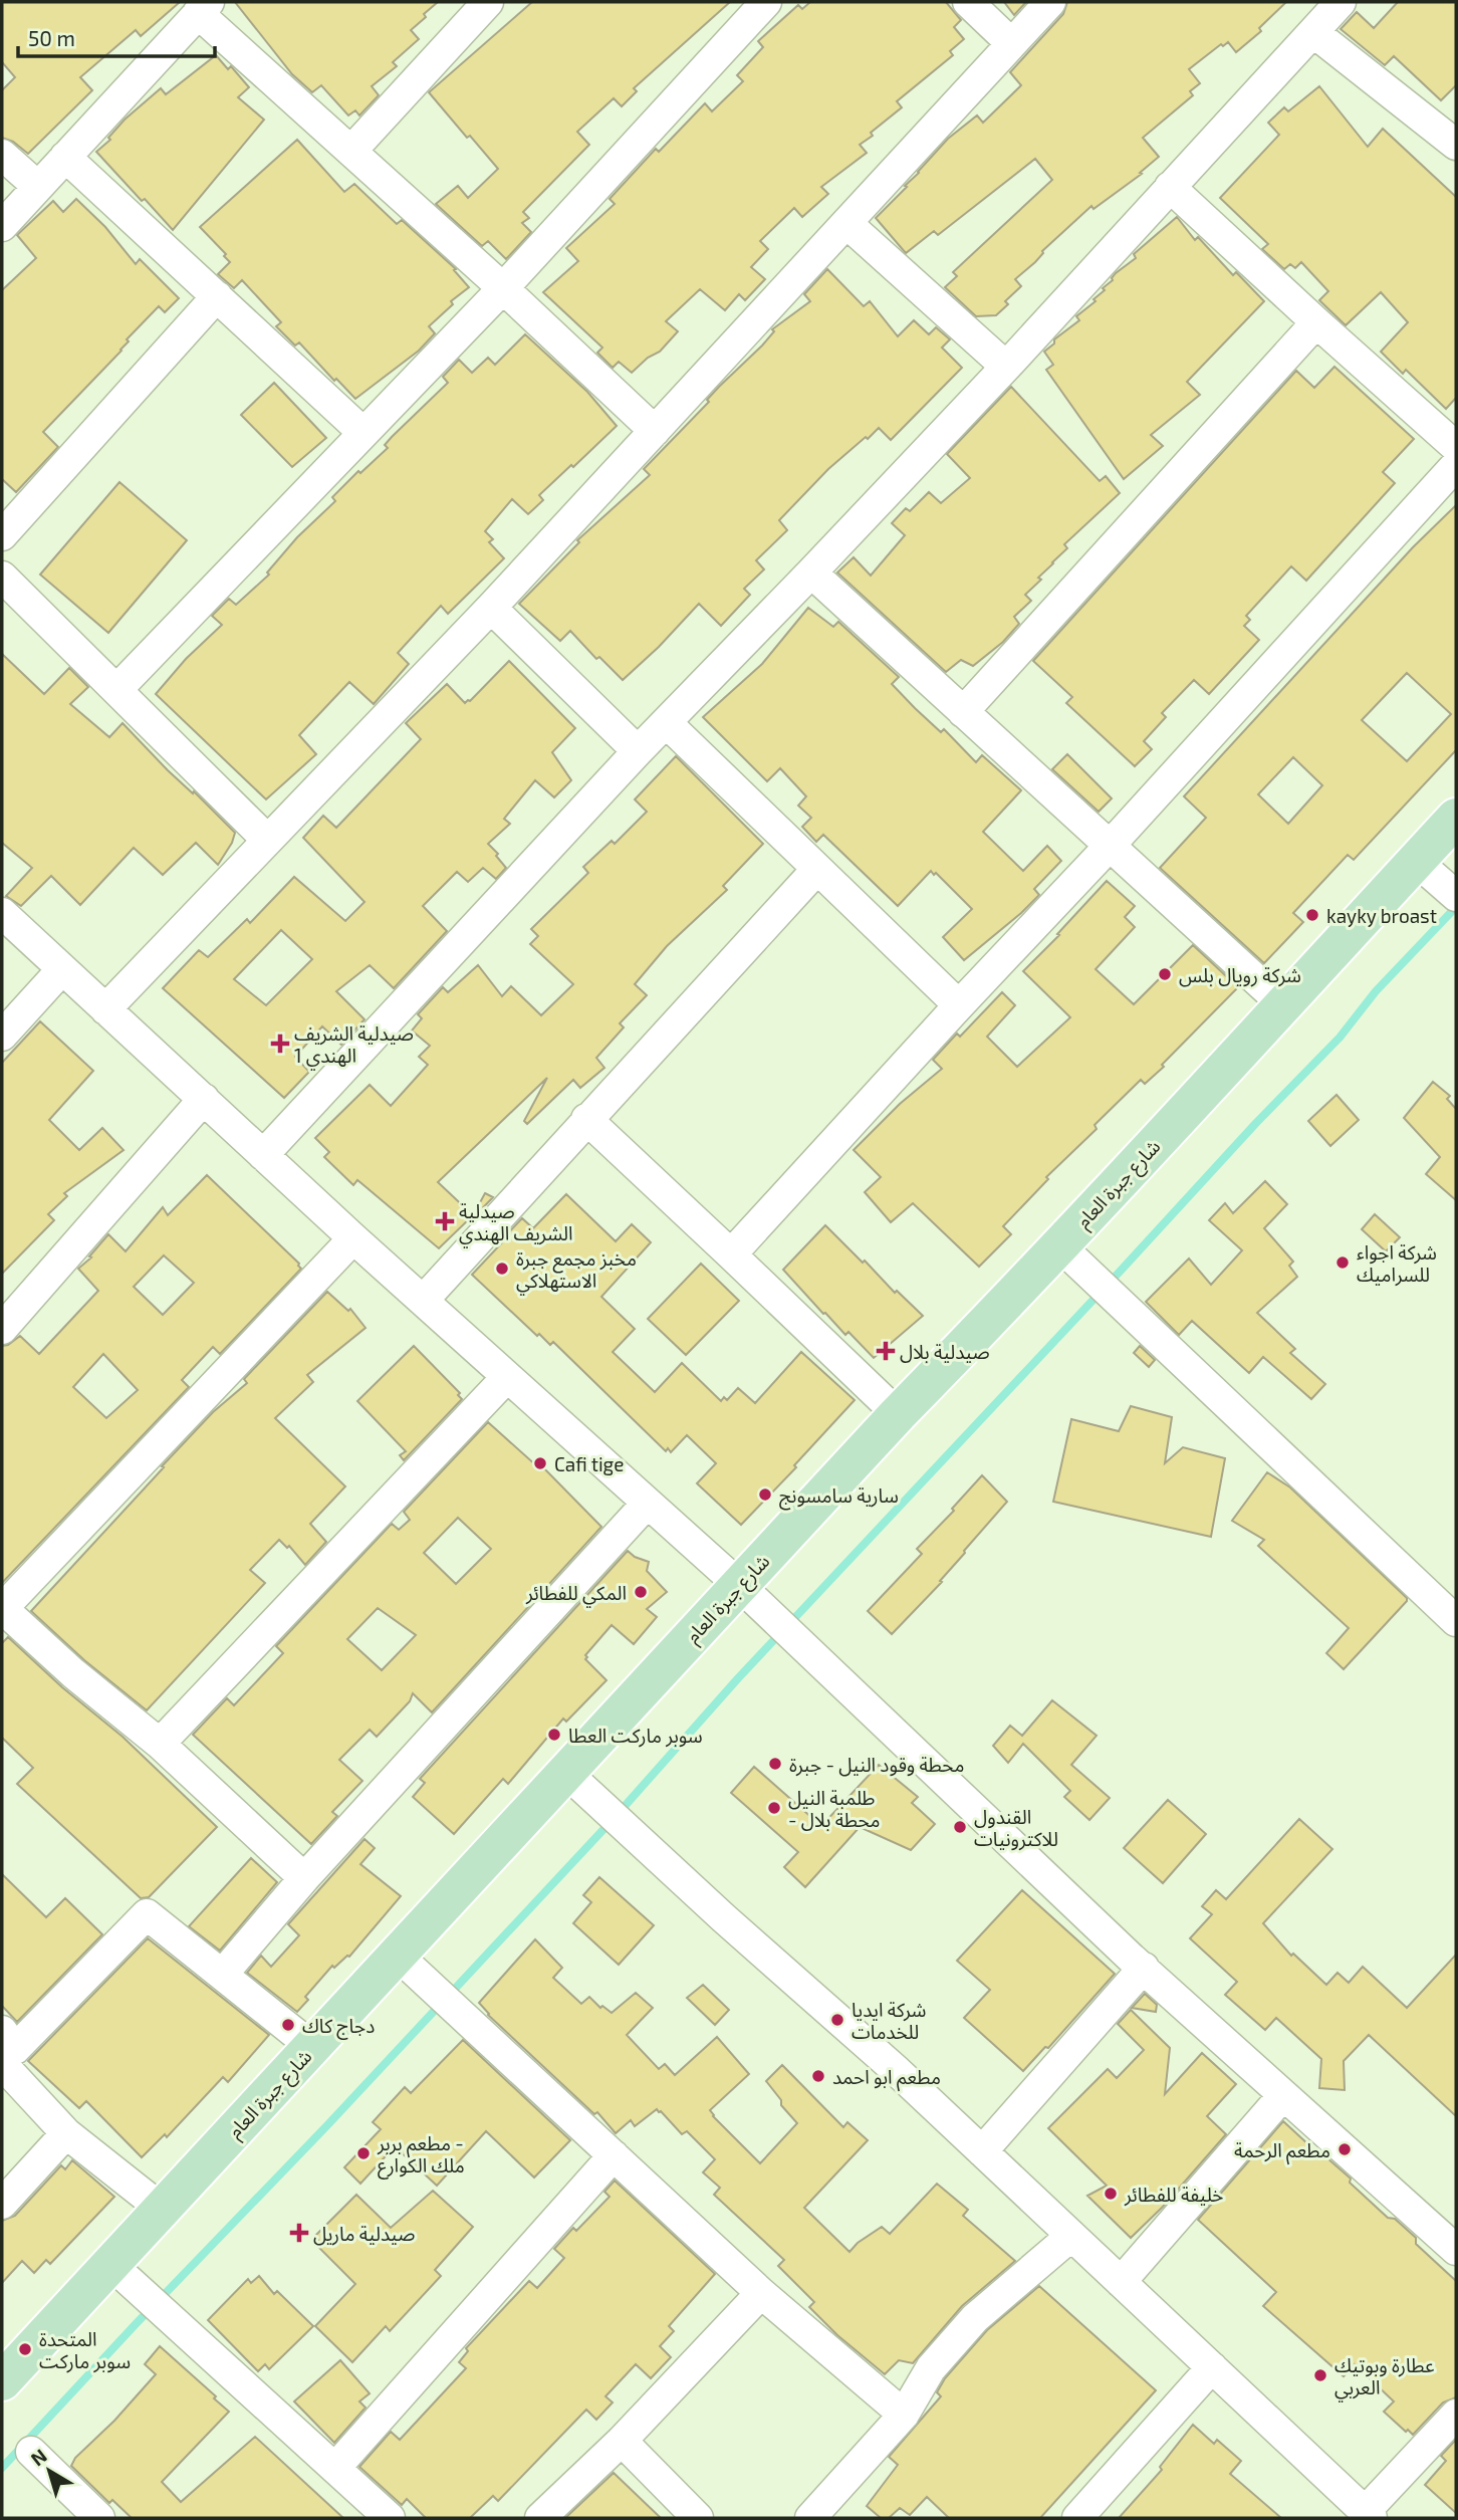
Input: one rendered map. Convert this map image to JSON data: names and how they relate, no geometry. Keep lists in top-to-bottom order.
{
  "streets": {
    "main road": ["شارع جبرة العام"]
  },
  "places": {
    "other": [
      "kayky broast",
      "شركة رويال بلس",
      "شركة اجواء للسراميك",
      "مخبز مجمع جبرة الاستهلاكي",
      "Cafi tige",
      "سارية سامسونج",
      "المكي للفطائر",
      "سوبر ماركت العطا",
      "محطة وقود النيل - جبرة",
      "طلمبة النيل - محطة بلال",
      "القندول للاكترونيات",
      "شركة ايديا للخدمات",
      "دجاج كاك",
      "مطعم ابو احمد",
      "مطعم الرحمة",
      "مطعم بربر - ملك الكوارع",
      "خليفة للفطائر",
      "المتحدة سوبر ماركت",
      "عطارة وبوتيك العربي"
    ],
    "health": [
      "صيدلية الشريف الهندي 1",
      "صيدلية الشريف الهندي",
      "صيدلية بلال",
      "صيدلية ماريل"
    ]
  },
  "scale_bar": "50 m",
  "north": "top left"
}
